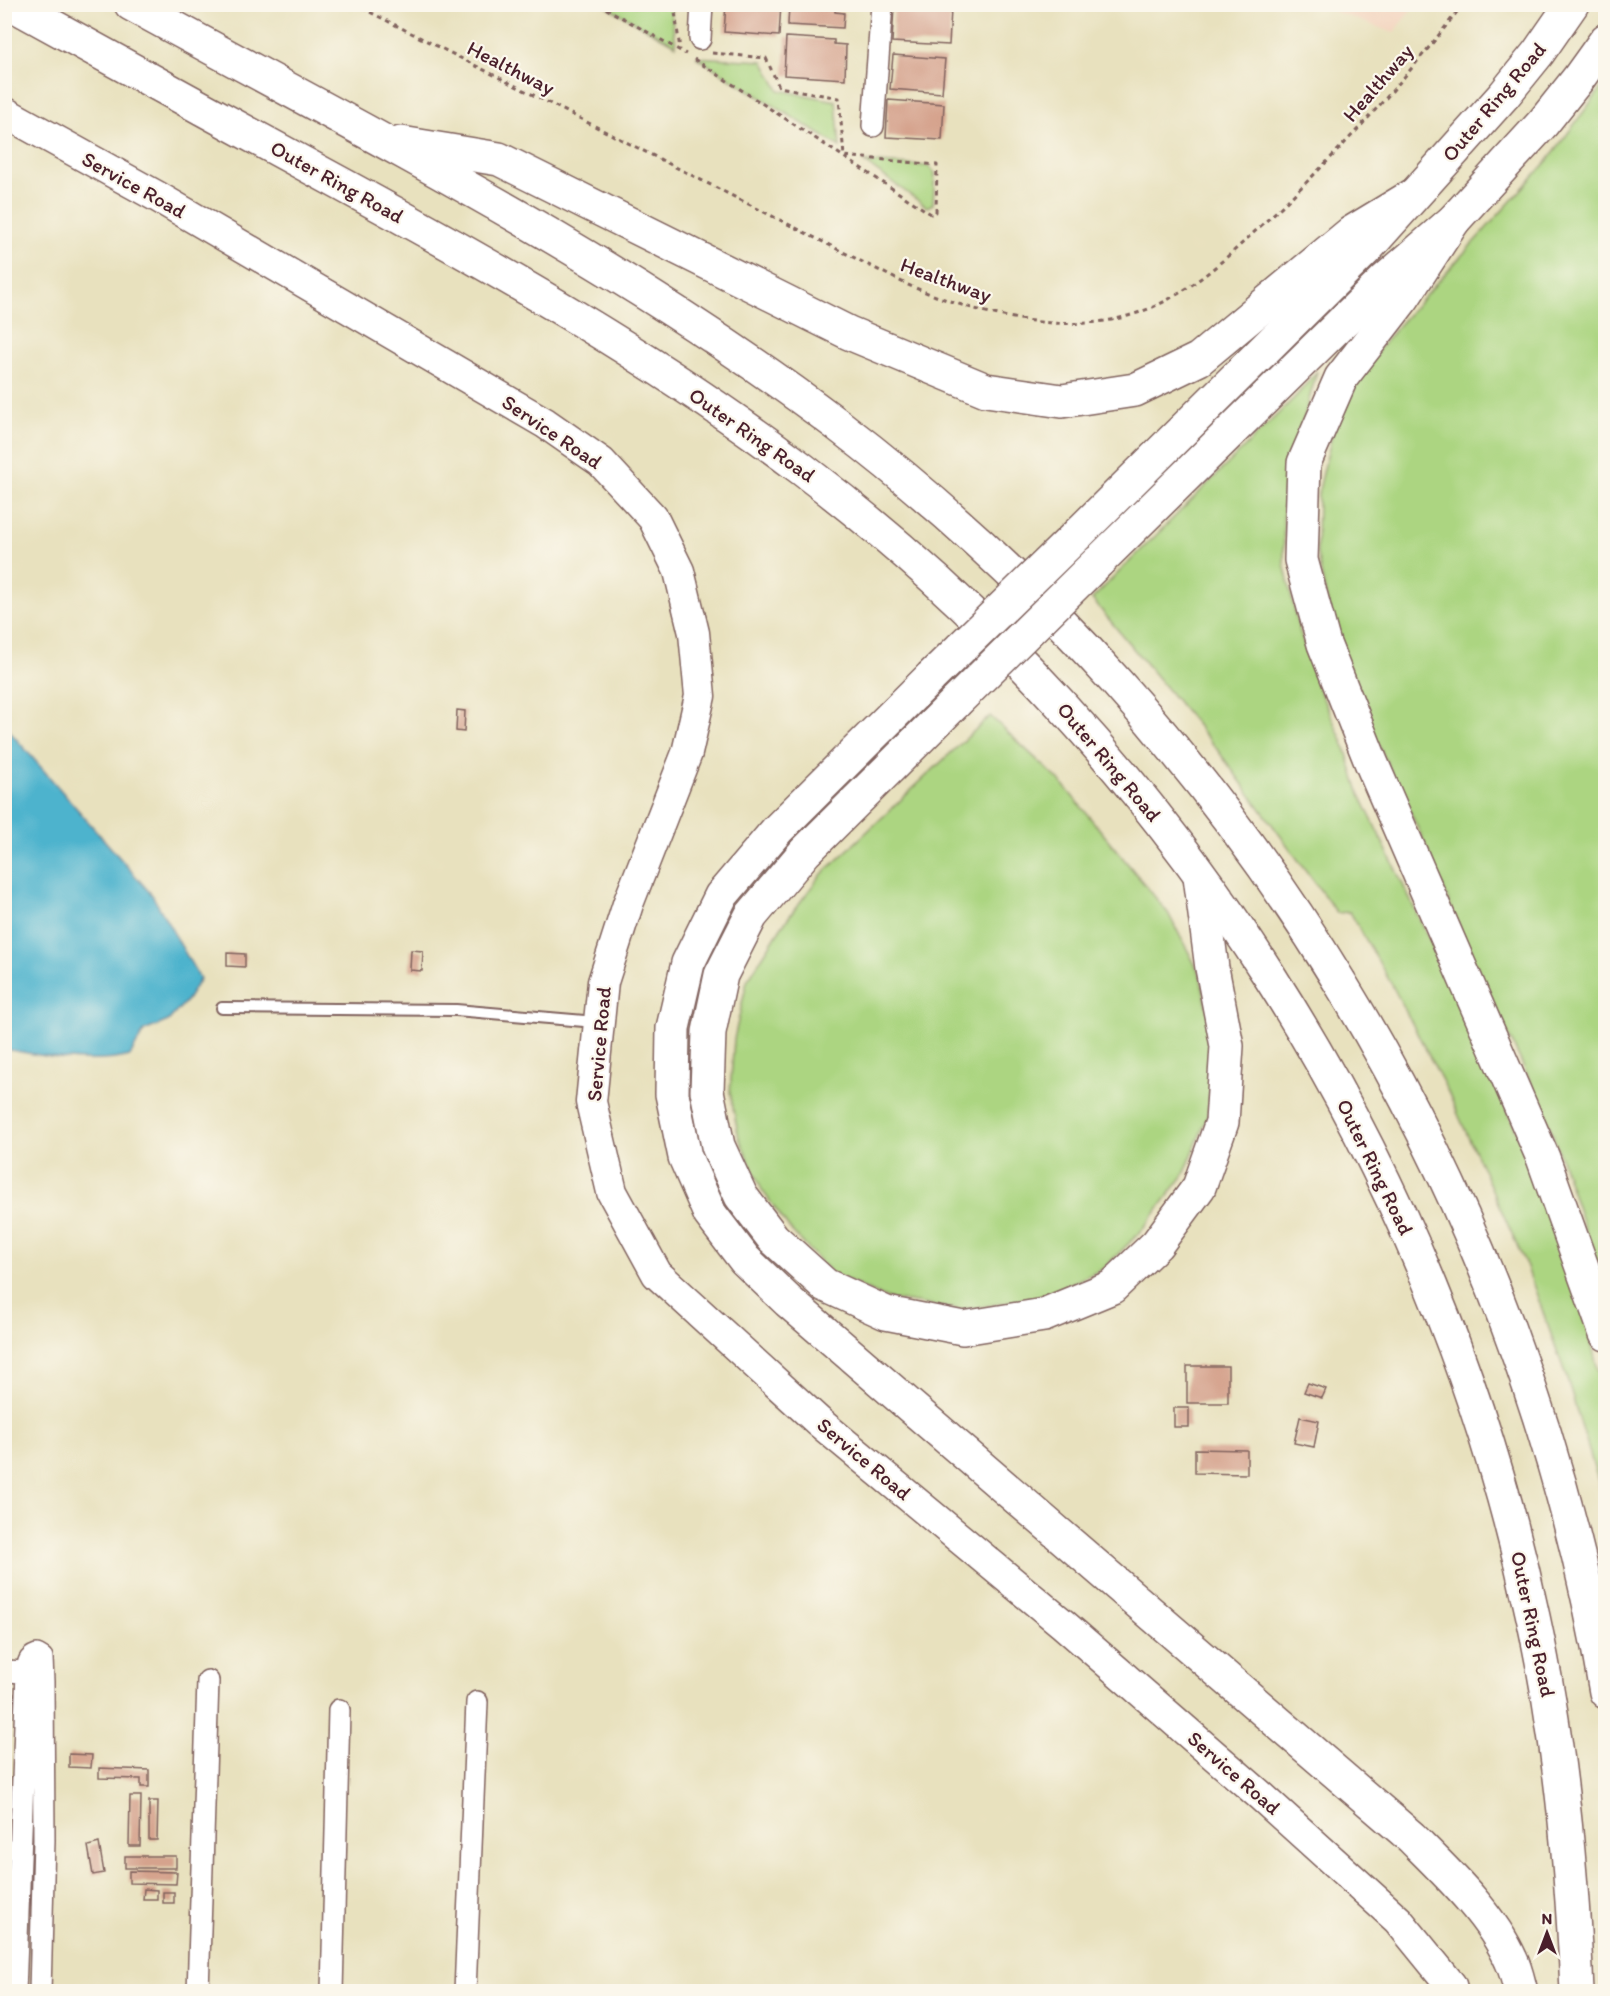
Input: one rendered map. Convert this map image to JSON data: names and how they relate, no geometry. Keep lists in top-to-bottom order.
{
  "streets": {
    "highway": ["Outer Ring Road"],
    "main road": ["Service Road"],
    "path": ["Healthway"]
  },
  "north": "top"
}
